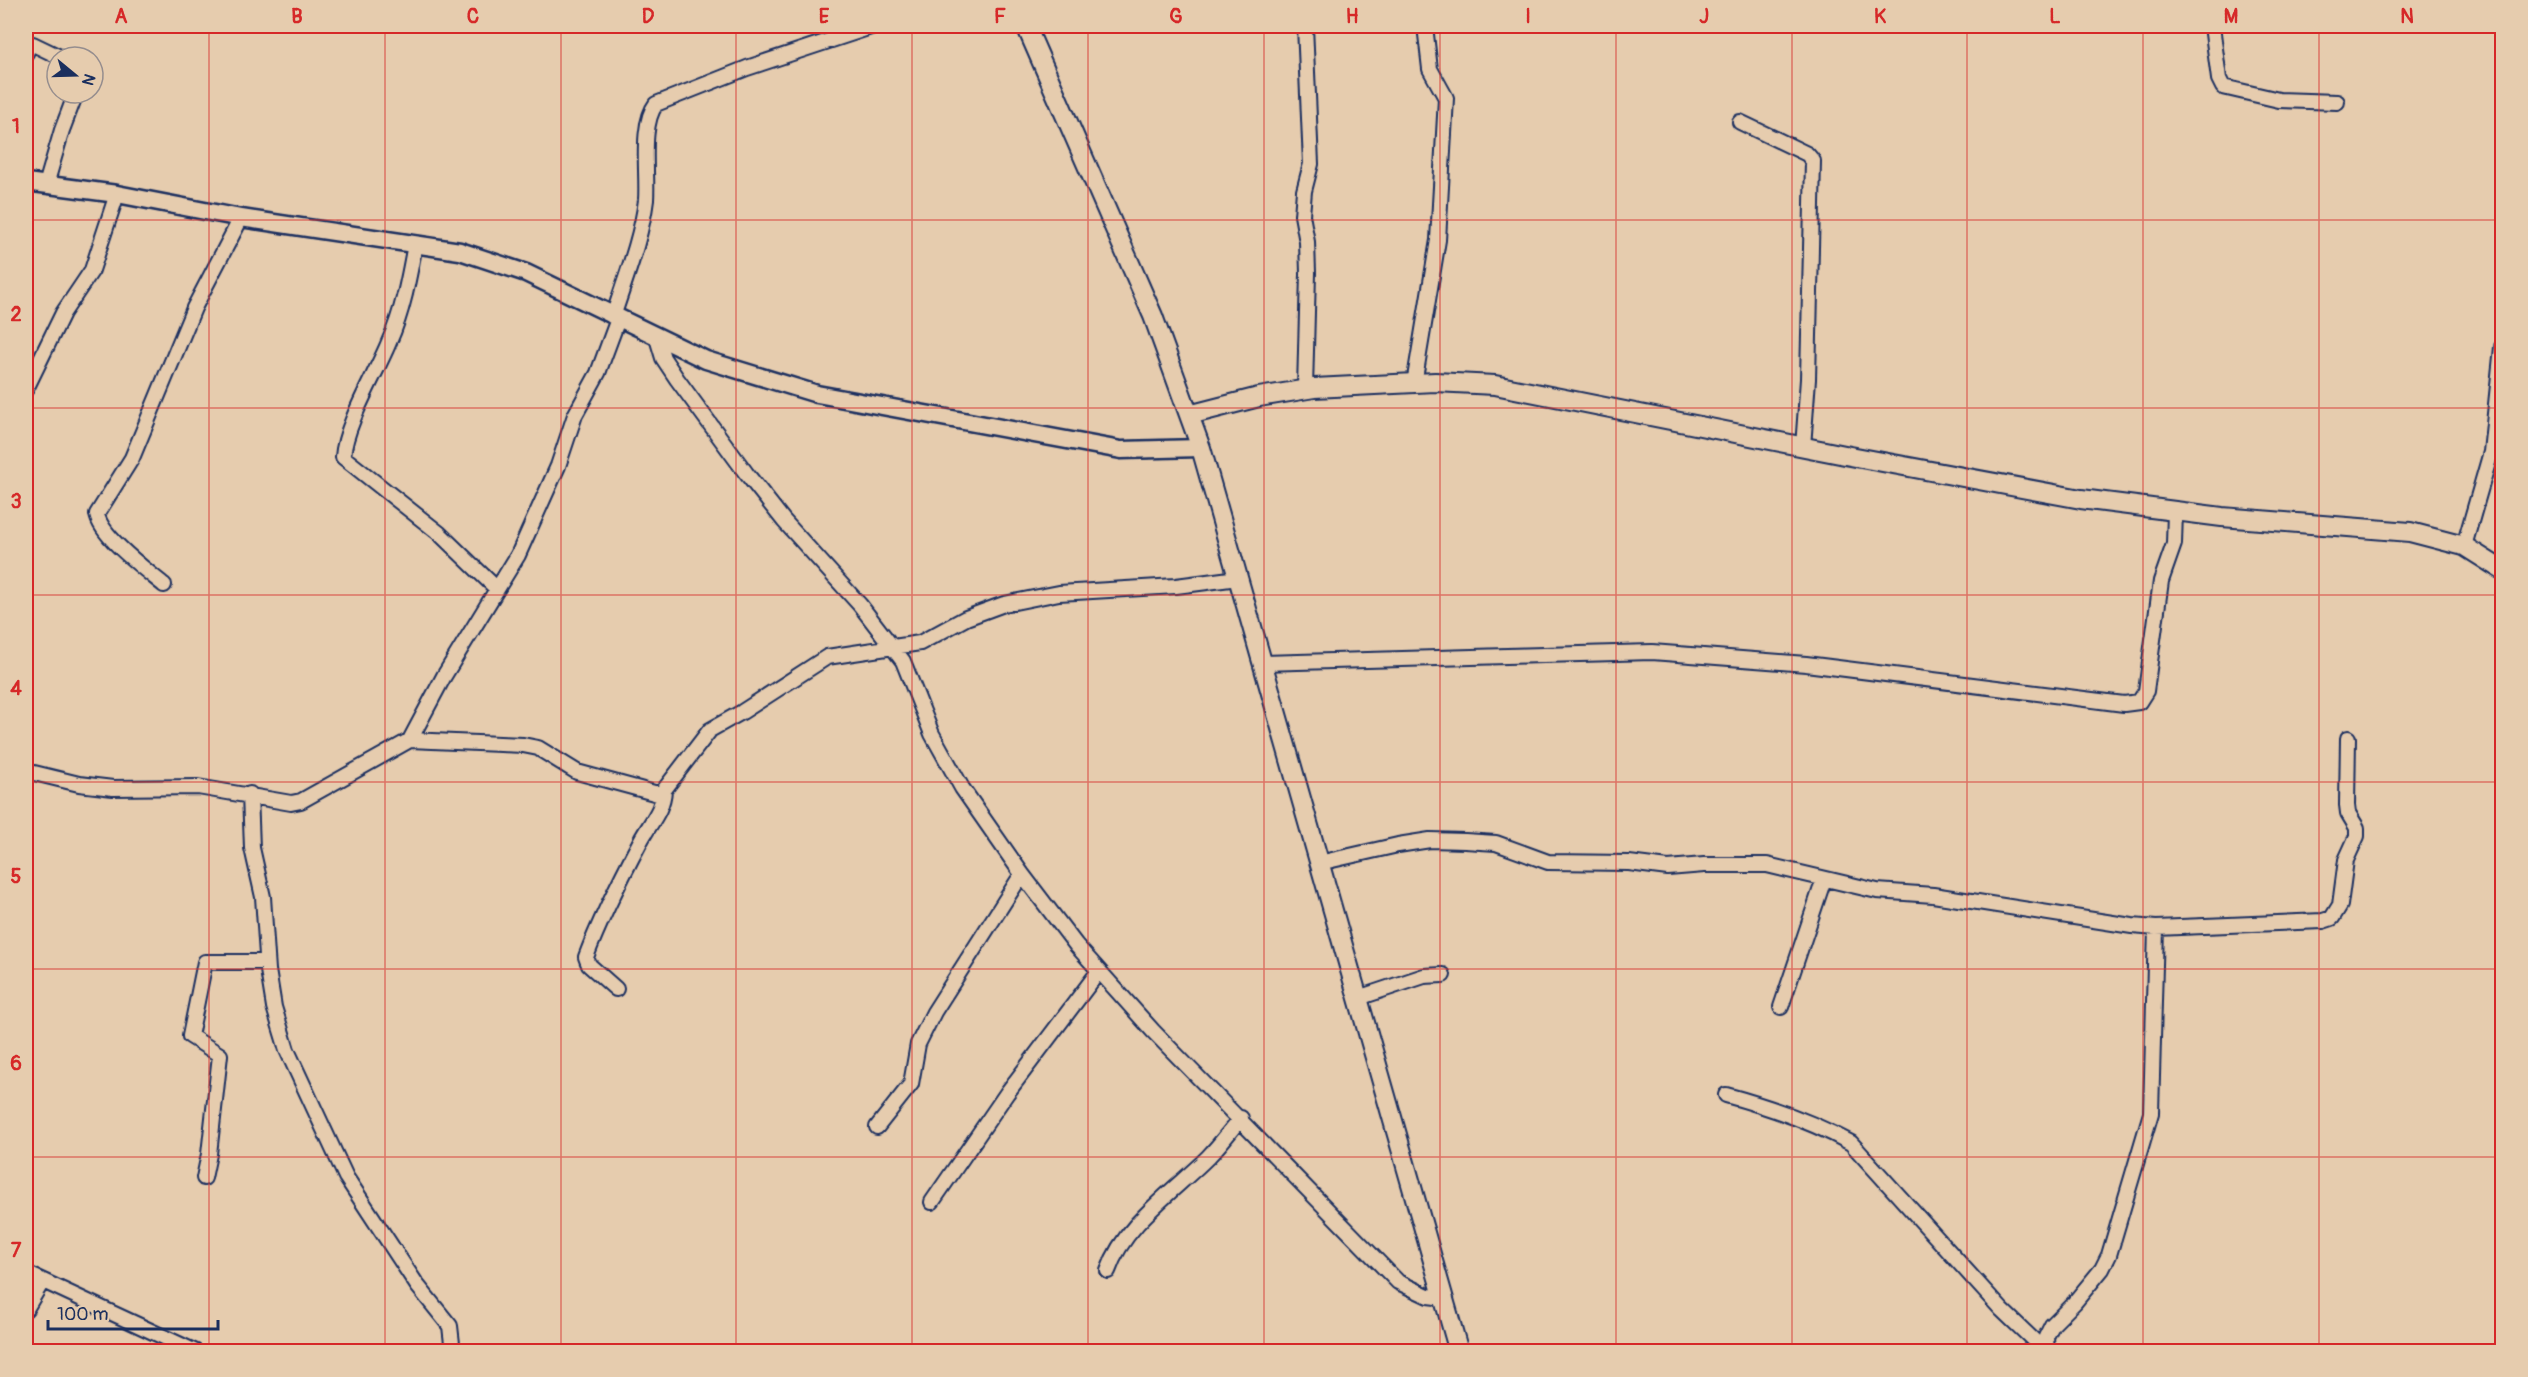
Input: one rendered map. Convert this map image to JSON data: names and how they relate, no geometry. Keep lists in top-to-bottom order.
{
  "scale_bar": "100 m",
  "north": "right",
  "grid": {
    "columns": [
      "A",
      "B",
      "C",
      "D",
      "E",
      "F",
      "G",
      "H",
      "I",
      "J",
      "K",
      "L",
      "M",
      "N"
    ],
    "rows": [
      "1",
      "2",
      "3",
      "4",
      "5",
      "6",
      "7"
    ]
  }
}
